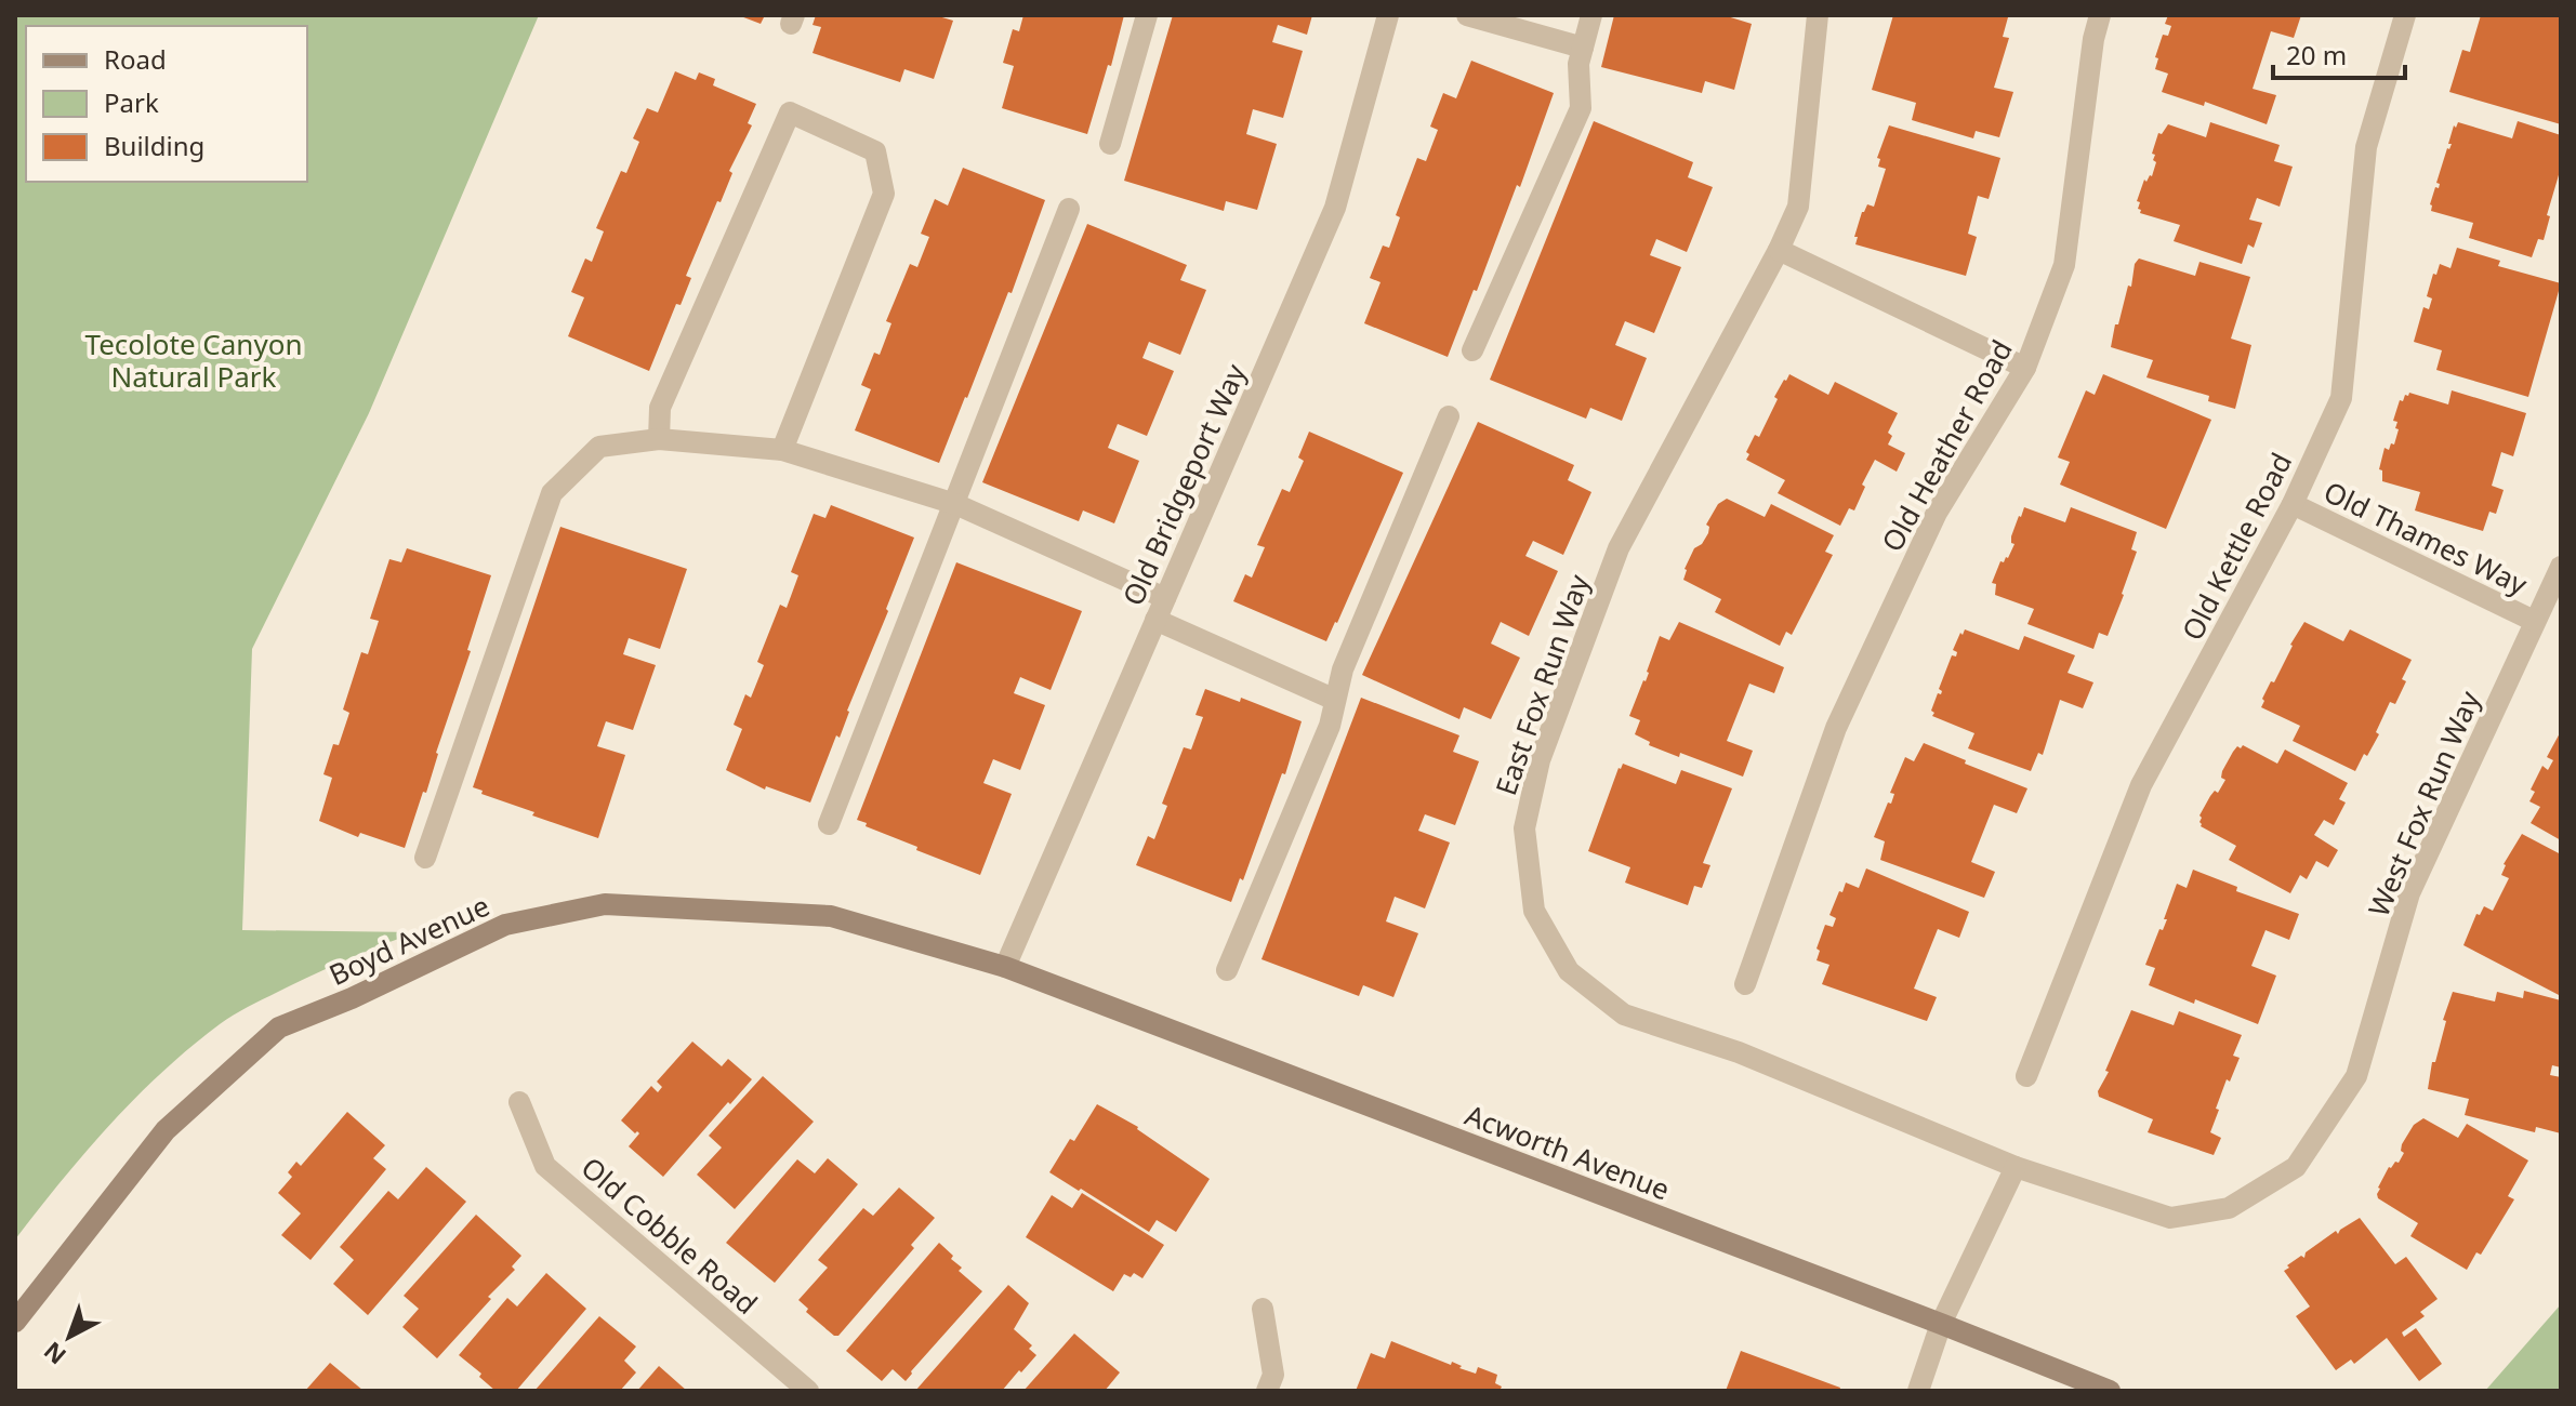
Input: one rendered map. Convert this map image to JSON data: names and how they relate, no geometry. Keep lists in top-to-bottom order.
{
  "streets": {
    "street": [
      "Old Heather Road",
      "Old Bridgeport Way",
      "Old Thames Way",
      "Old Kettle Road",
      "East Fox Run Way",
      "West Fox Run Way",
      "Boyd Avenue",
      "Acworth Avenue",
      "Old Cobble Road"
    ]
  },
  "crossings": [
    ["Old Bridgeport Way", "Boyd Avenue"],
    ["Old Bridgeport Way", "Acworth Avenue"],
    ["Old Thames Way", "Old Kettle Road"],
    ["Old Thames Way", "West Fox Run Way"],
    ["East Fox Run Way", "West Fox Run Way"],
    ["Boyd Avenue", "Acworth Avenue"]
  ],
  "parks": ["Tecolote Canyon Natural Park"],
  "legend": ["Road", "Park", "Building"],
  "scale_bar": "20 m",
  "north": "bottom left"
}
